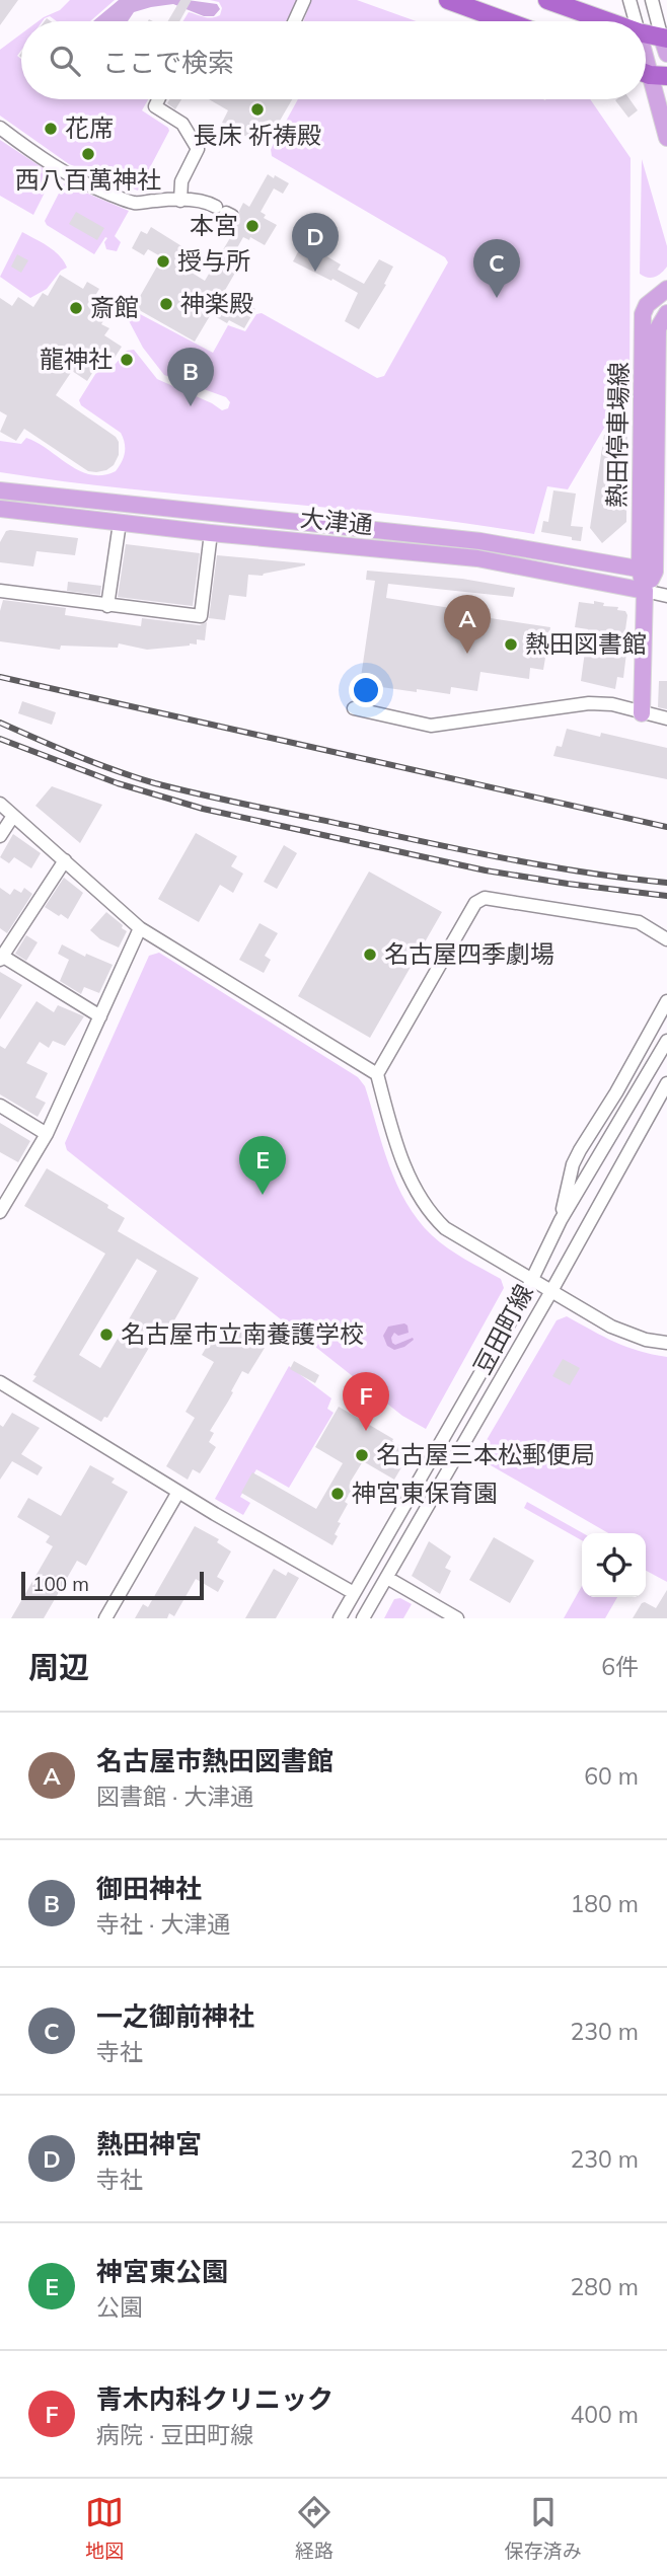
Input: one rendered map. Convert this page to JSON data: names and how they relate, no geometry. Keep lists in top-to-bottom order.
{
  "streets": {
    "main road": ["熱田停車場線", "大津通"],
    "street": ["豆田町線"]
  },
  "crossings": [
    ["熱田停車場線", "大津通"]
  ],
  "places": [
    "長床 祈祷殿",
    "花席",
    "西八百萬神社",
    "本宮",
    "授与所",
    "神楽殿",
    "斎館",
    "龍神社",
    "熱田図書館",
    "名古屋四季劇場",
    "名古屋市立南養護学校",
    "名古屋三本松郵便局",
    "神宮東保育園"
  ],
  "scale_bar": "100 m",
  "page": {
    "search": "ここで検索",
    "pins": [
      "D",
      "C",
      "B",
      "A",
      "E",
      "F"
    ],
    "scale": "100 m",
    "heading": ["周辺", "6件"],
    "list": [
      {
        "mark": "A",
        "name": "名古屋市熱田図書館",
        "note": "図書館 · 大津通",
        "value": "60 m"
      },
      {
        "mark": "B",
        "name": "御田神社",
        "note": "寺社 · 大津通",
        "value": "180 m"
      },
      {
        "mark": "C",
        "name": "一之御前神社",
        "note": "寺社",
        "value": "230 m"
      },
      {
        "mark": "D",
        "name": "熱田神宮",
        "note": "寺社",
        "value": "230 m"
      },
      {
        "mark": "E",
        "name": "神宮東公園",
        "note": "公園",
        "value": "280 m"
      },
      {
        "mark": "F",
        "name": "青木内科クリニック",
        "note": "病院 · 豆田町線",
        "value": "400 m"
      }
    ],
    "nav": ["地図", "経路", "保存済み"]
  }
}
